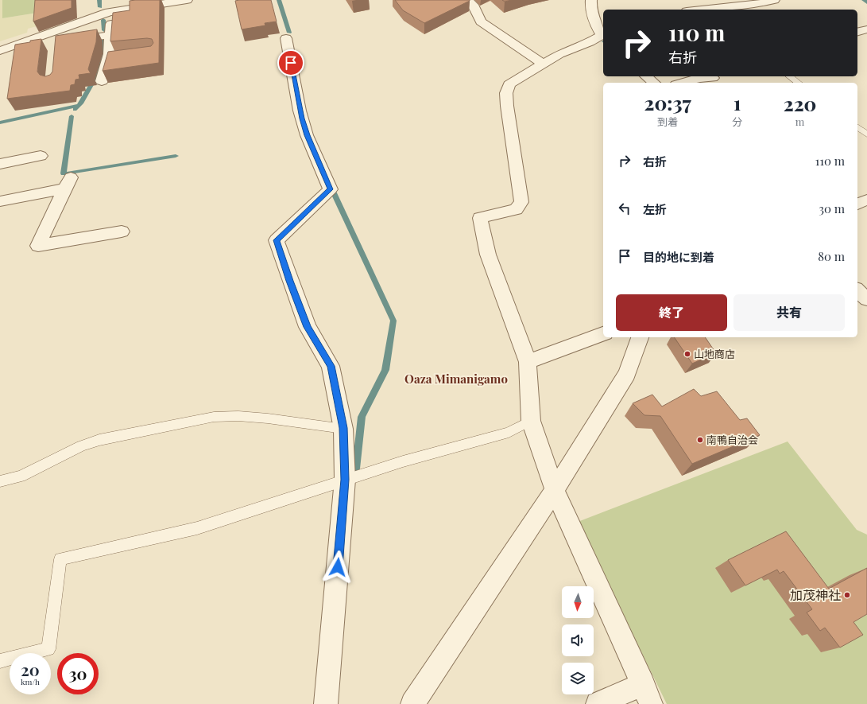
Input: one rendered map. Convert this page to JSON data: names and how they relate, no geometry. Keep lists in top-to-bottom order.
{
  "districts": ["Oaza Mimanigamo"],
  "places": ["山地商店", "南鴨自治会", "加茂神社"],
  "north": "bottom",
  "page": {
    "turn": ["110 m", "右折"],
    "eta": [
      "20:37",
      "到着",
      "1",
      "分",
      "220",
      "m"
    ],
    "list": [
      {
        "name": "右折",
        "value": "110 m"
      },
      {
        "name": "左折",
        "value": "30 m"
      },
      {
        "name": "目的地に到着",
        "value": "80 m"
      }
    ],
    "buttons": ["終了", "共有"],
    "speed": "20 km/h",
    "limit": "30"
  }
}
